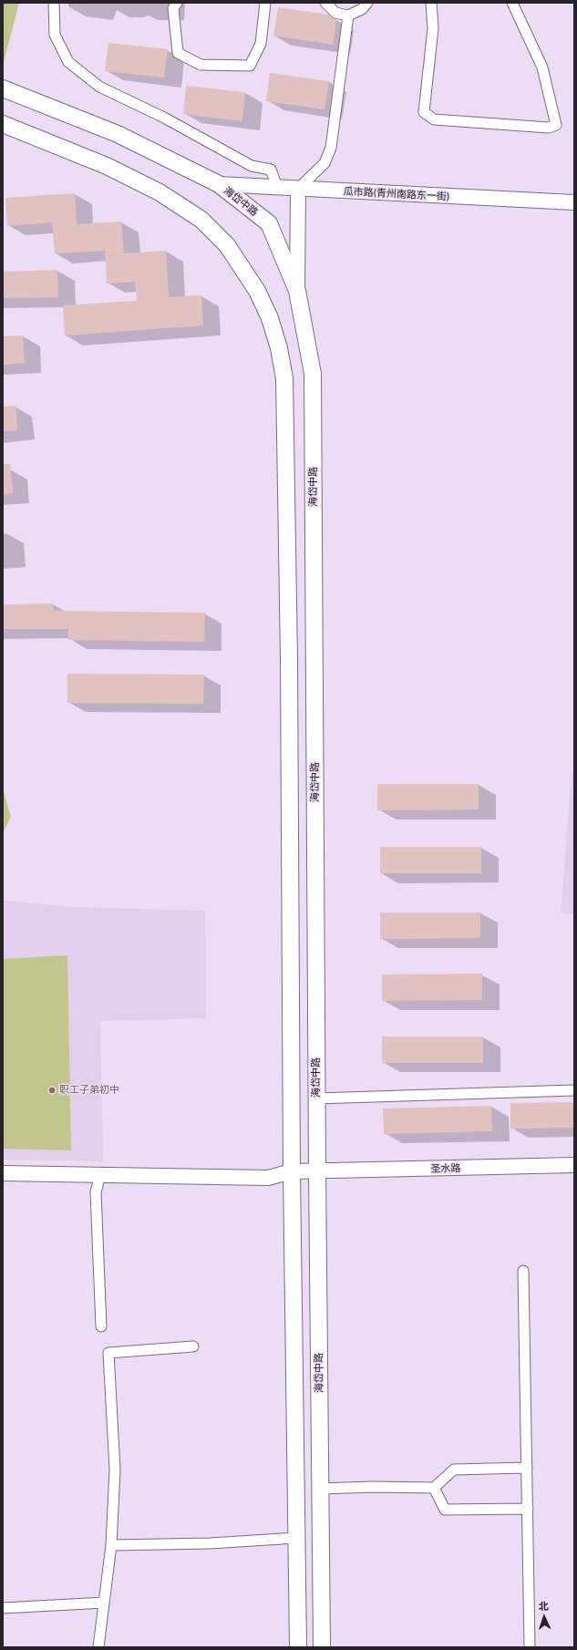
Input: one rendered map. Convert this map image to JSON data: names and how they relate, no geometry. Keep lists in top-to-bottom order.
{
  "streets": {
    "main road": ["海岱中路"],
    "street": ["瓜市路(青州南路东一街)", "圣水路"]
  },
  "crossings": [
    ["瓜市路(青州南路东一街)", "海岱中路"],
    ["海岱中路", "圣水路"]
  ],
  "places": ["职工子弟初中"],
  "north": "top"
}
